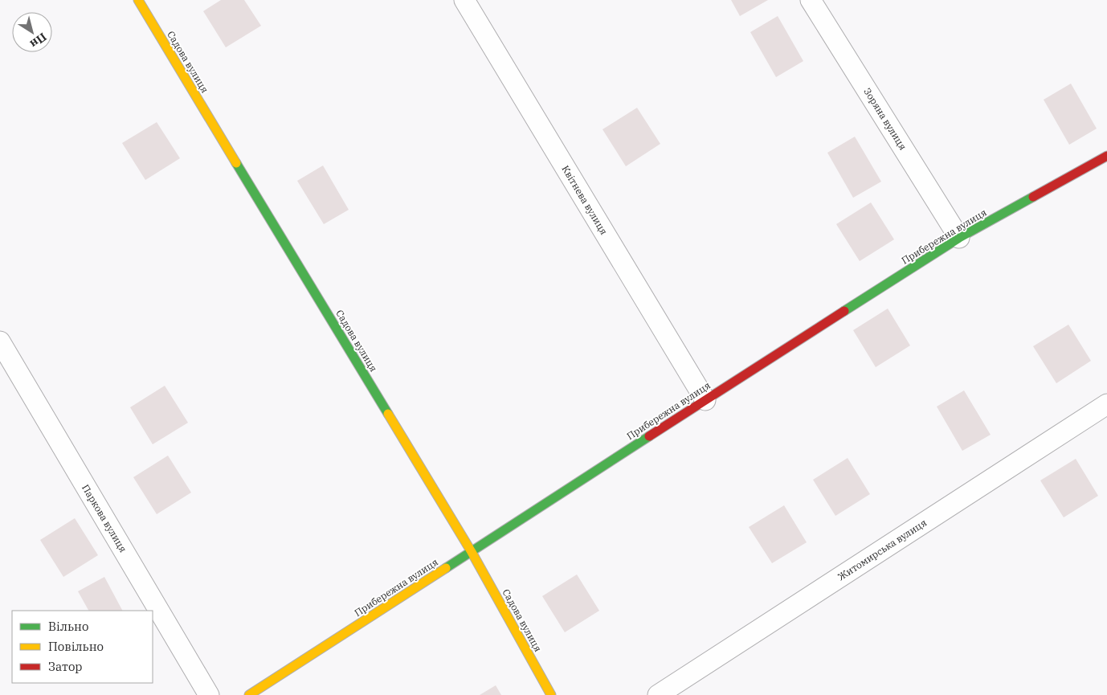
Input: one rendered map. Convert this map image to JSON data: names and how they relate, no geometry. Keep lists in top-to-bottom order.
{
  "streets": {
    "street": [
      "Садова вулиця",
      "Зоряна вулиця",
      "Квітнева вулиця",
      "Прибережна вулиця",
      "Паркова вулиця",
      "Житомирська вулиця"
    ]
  },
  "crossings": [
    ["Садова вулиця", "Прибережна вулиця"],
    ["Зоряна вулиця", "Прибережна вулиця"],
    ["Квітнева вулиця", "Прибережна вулиця"]
  ],
  "legend": ["Вільно", "Повільно", "Затор"],
  "north": "bottom right"
}
